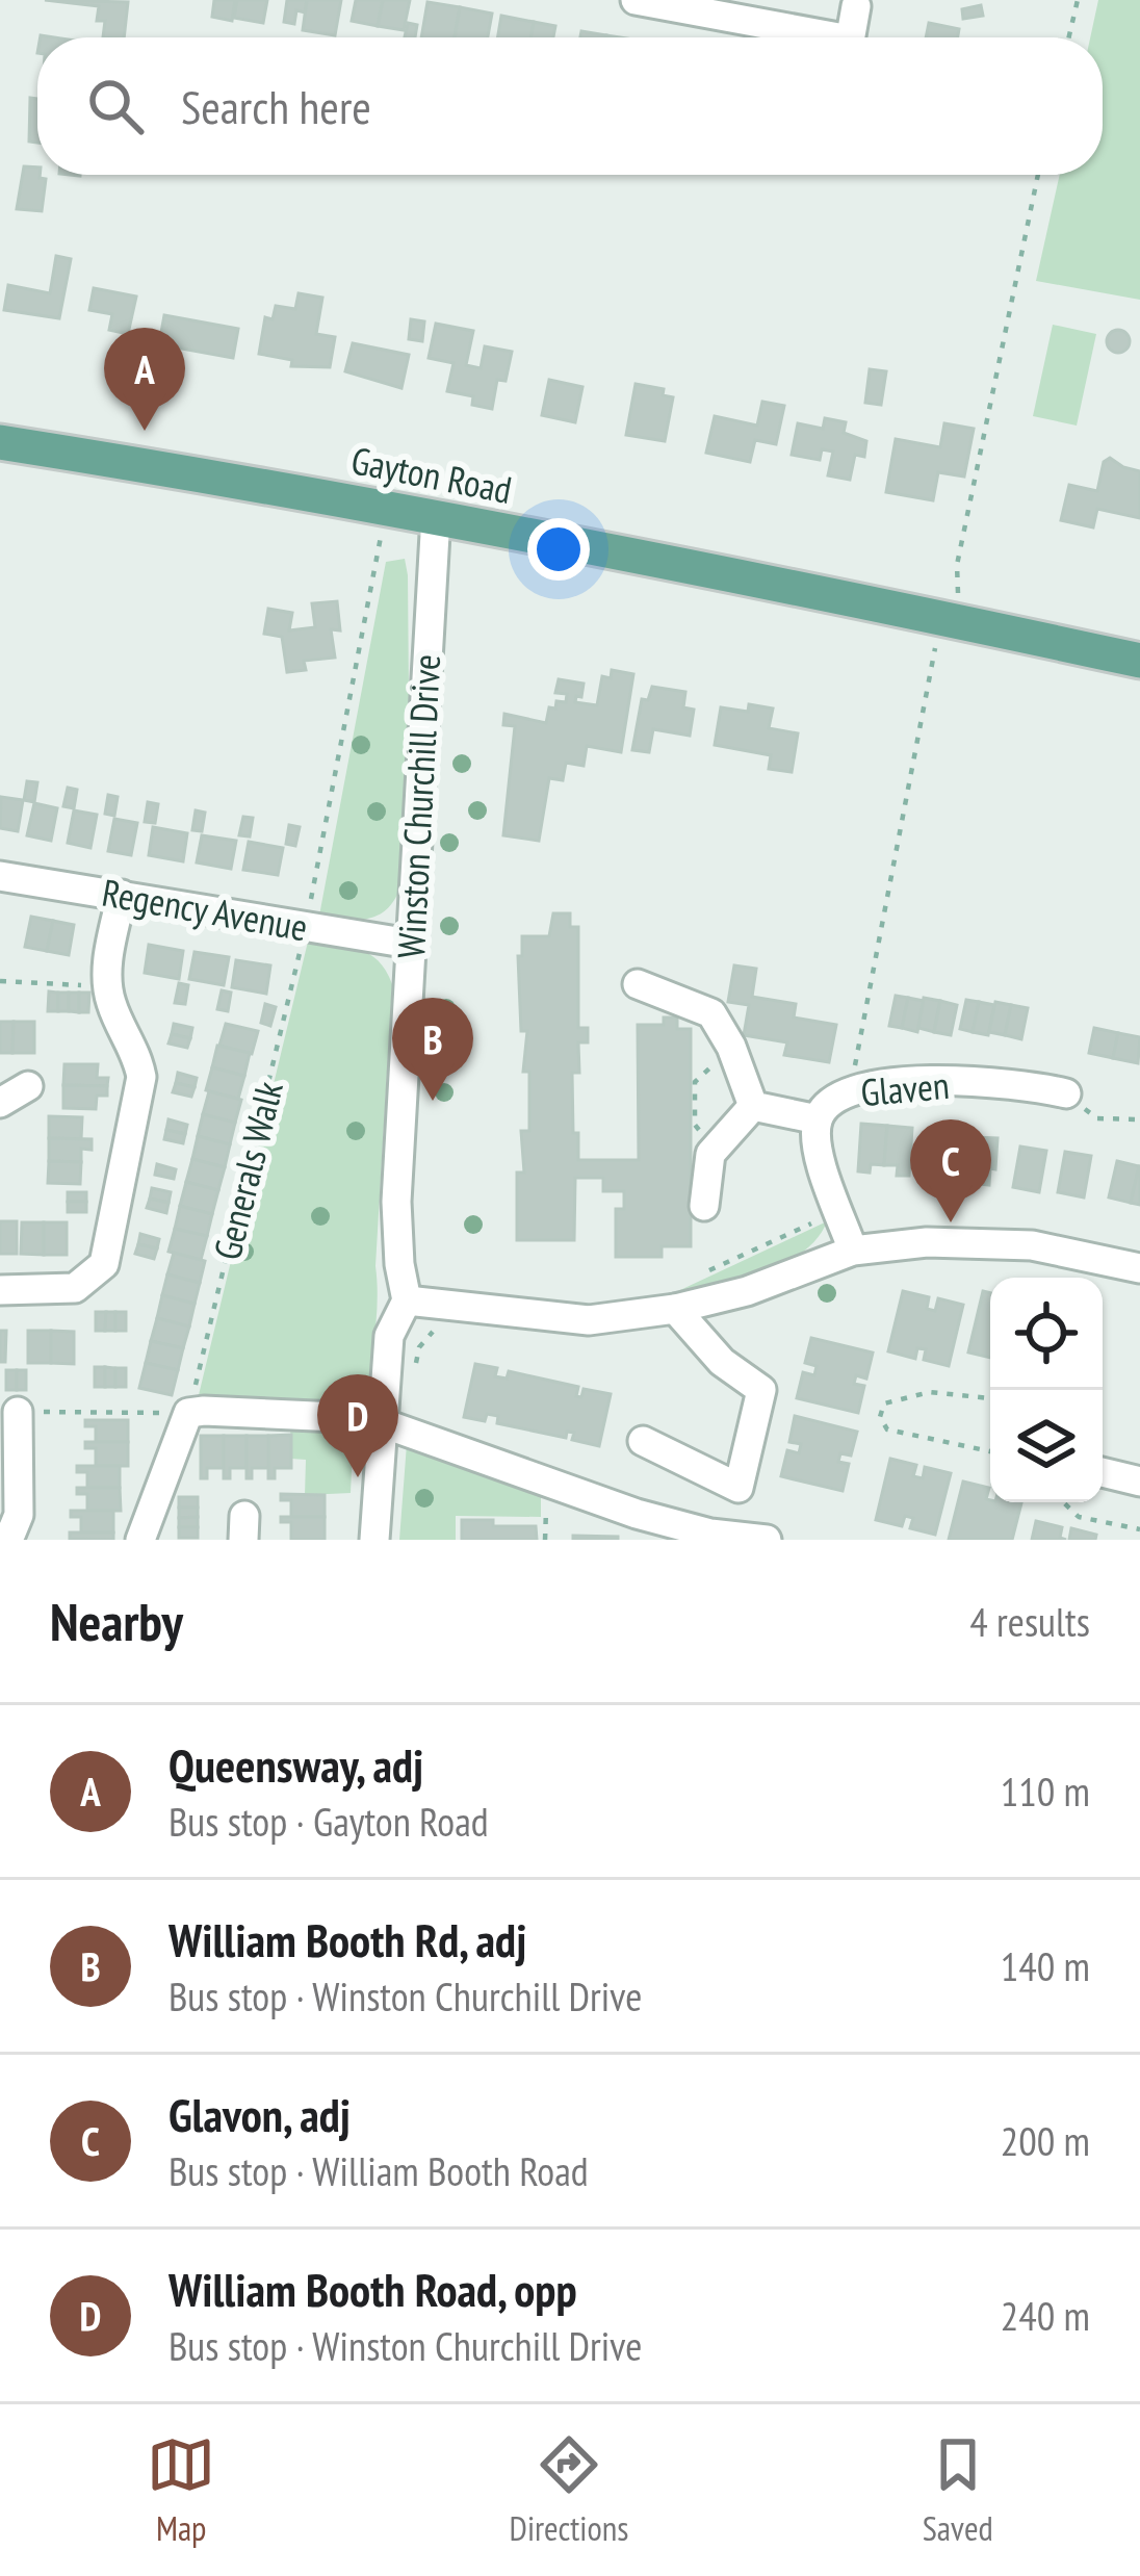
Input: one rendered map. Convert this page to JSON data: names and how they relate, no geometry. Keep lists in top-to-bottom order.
{
  "streets": {
    "main road": ["Gayton Road"],
    "street": ["Winston Churchill Drive", "Regency Avenue", "Glaven"],
    "path": ["Generals Walk"]
  },
  "crossings": [
    ["Gayton Road", "Winston Churchill Drive"],
    ["Gayton Road", "Generals Walk"],
    ["Winston Churchill Drive", "Regency Avenue"],
    ["Regency Avenue", "Generals Walk"]
  ],
  "page": {
    "search": "Search here",
    "pins": [
      "A",
      "B",
      "C",
      "D"
    ],
    "heading": ["Nearby", "4 results"],
    "list": [
      {
        "mark": "A",
        "name": "Queensway, adj",
        "note": "Bus stop · Gayton Road",
        "value": "110 m"
      },
      {
        "mark": "B",
        "name": "William Booth Rd, adj",
        "note": "Bus stop · Winston Churchill Drive",
        "value": "140 m"
      },
      {
        "mark": "C",
        "name": "Glavon, adj",
        "note": "Bus stop · William Booth Road",
        "value": "200 m"
      },
      {
        "mark": "D",
        "name": "William Booth Road, opp",
        "note": "Bus stop · Winston Churchill Drive",
        "value": "240 m"
      }
    ],
    "nav": ["Map", "Directions", "Saved"]
  }
}
